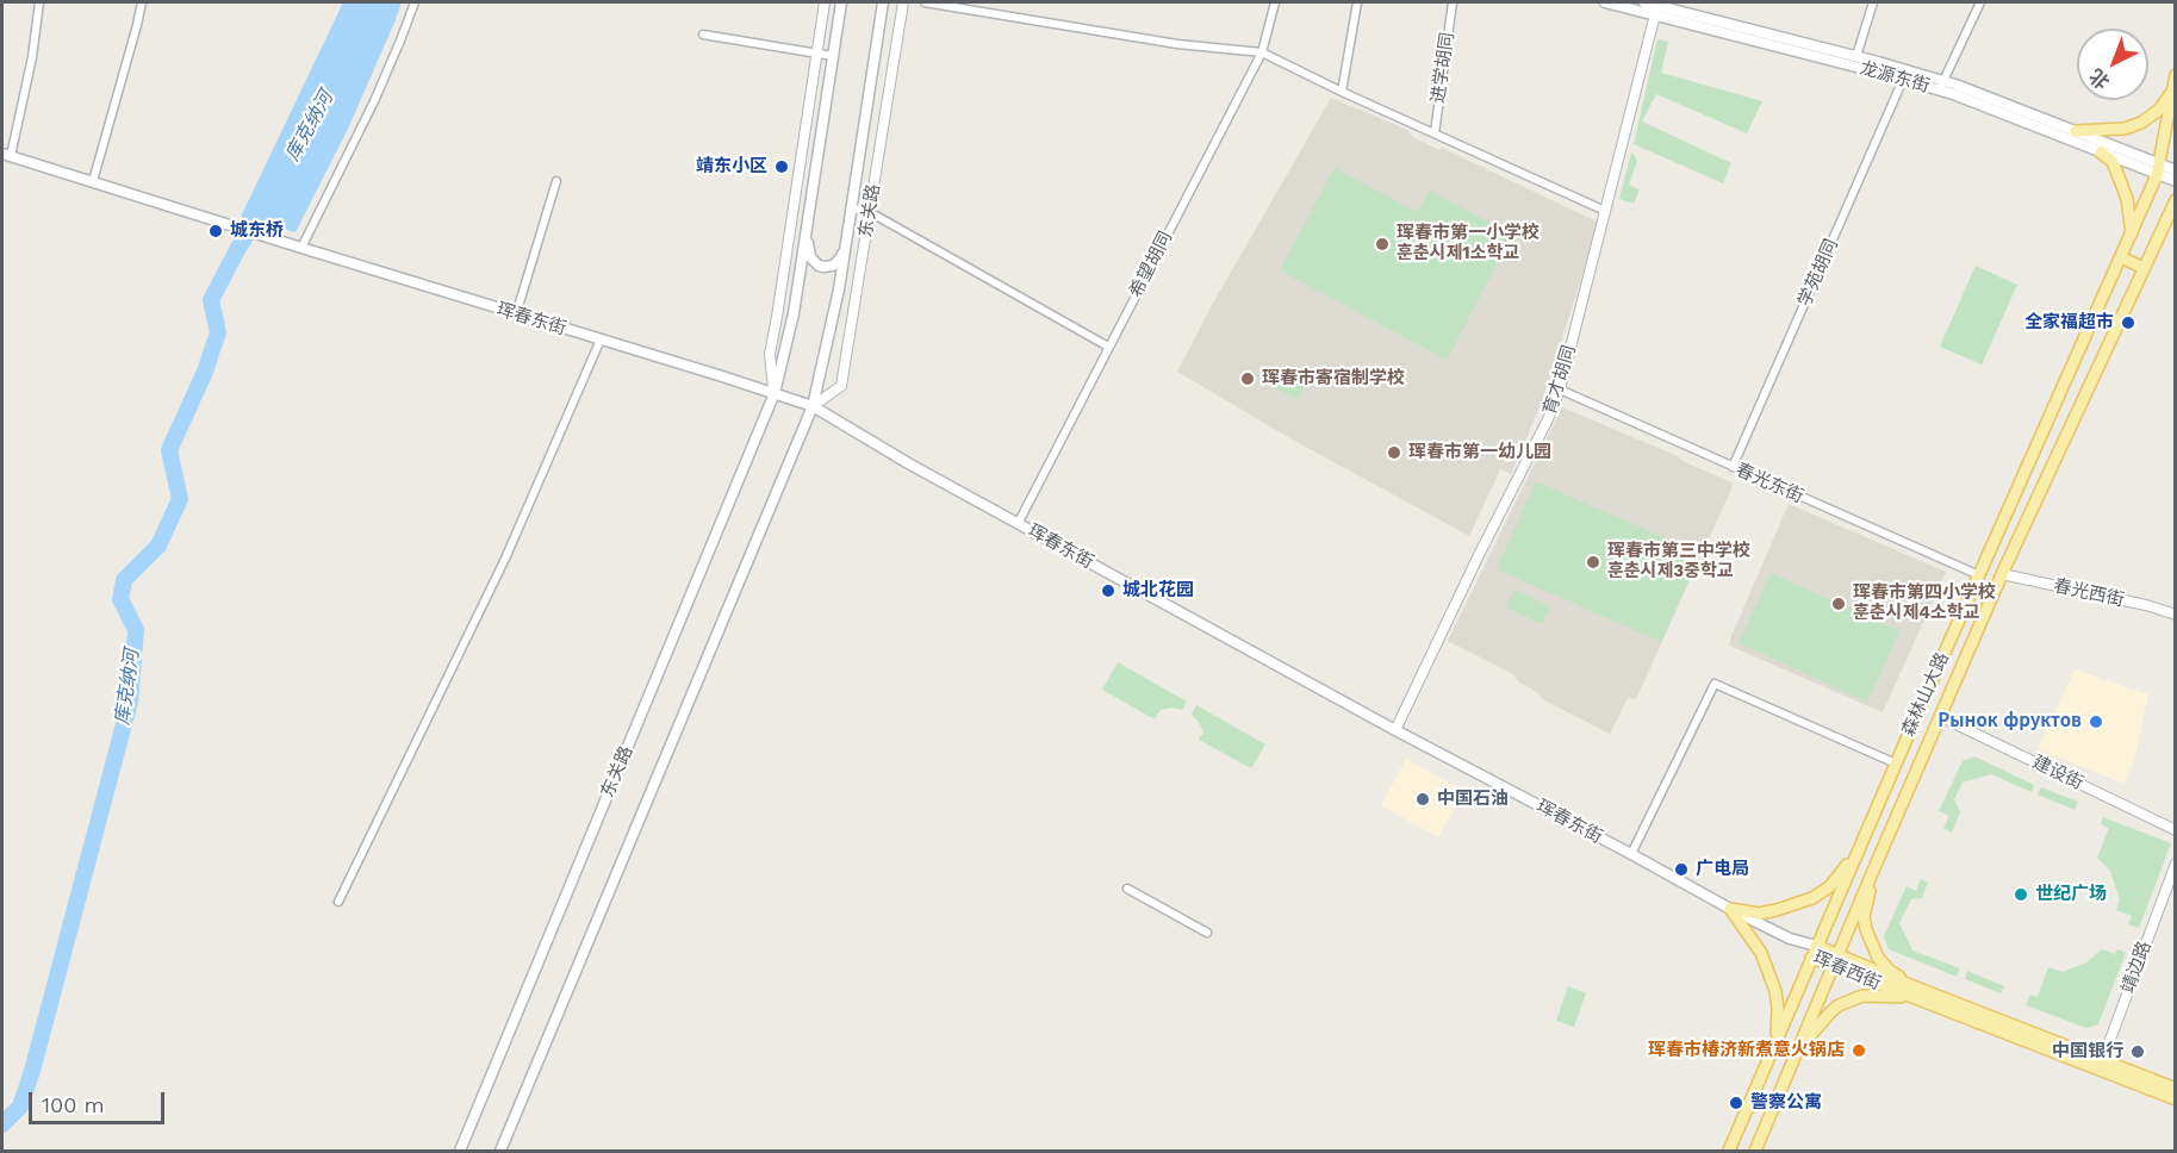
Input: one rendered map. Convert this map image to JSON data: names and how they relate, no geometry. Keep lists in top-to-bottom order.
{
  "streets": {
    "main road": [
      "龙源东街",
      "东关路",
      "珲春东街",
      "森林山大路",
      "珲春西街"
    ],
    "street": [
      "进学胡同",
      "希望胡同",
      "学苑胡同",
      "育才胡同",
      "春光东街",
      "春光西街",
      "建设街",
      "靖边路"
    ]
  },
  "crossings": [
    ["龙源东街", "学苑胡同"],
    ["龙源东街", "育才胡同"],
    ["龙源东街", "森林山大路"],
    ["东关路", "珲春东街"],
    ["希望胡同", "珲春东街"],
    ["学苑胡同", "春光东街"],
    ["珲春东街", "育才胡同"],
    ["珲春东街", "珲春西街"],
    ["育才胡同", "春光东街"],
    ["春光东街", "森林山大路"],
    ["春光西街", "森林山大路"],
    ["森林山大路", "建设街"],
    ["森林山大路", "珲春西街"],
    ["靖边路", "珲春西街"]
  ],
  "water": ["库克纳河"],
  "places": [
    "靖东小区",
    "城东桥",
    "珲春市第一小学校 훈춘시제1소학교",
    "全家福超市",
    "珲春市寄宿制学校",
    "珲春市第一幼儿园",
    "珲春市第三中学校 훈춘시제3중학교",
    "城北花园",
    "珲春市第四小学校 훈춘시제4소학교",
    "Рынок фруктов",
    "中国石油",
    "广电局",
    "世纪广场",
    "珲春市椿济新煮意火锅店",
    "中国银行",
    "警察公寓"
  ],
  "scale_bar": "100 m",
  "north": "bottom left"
}
